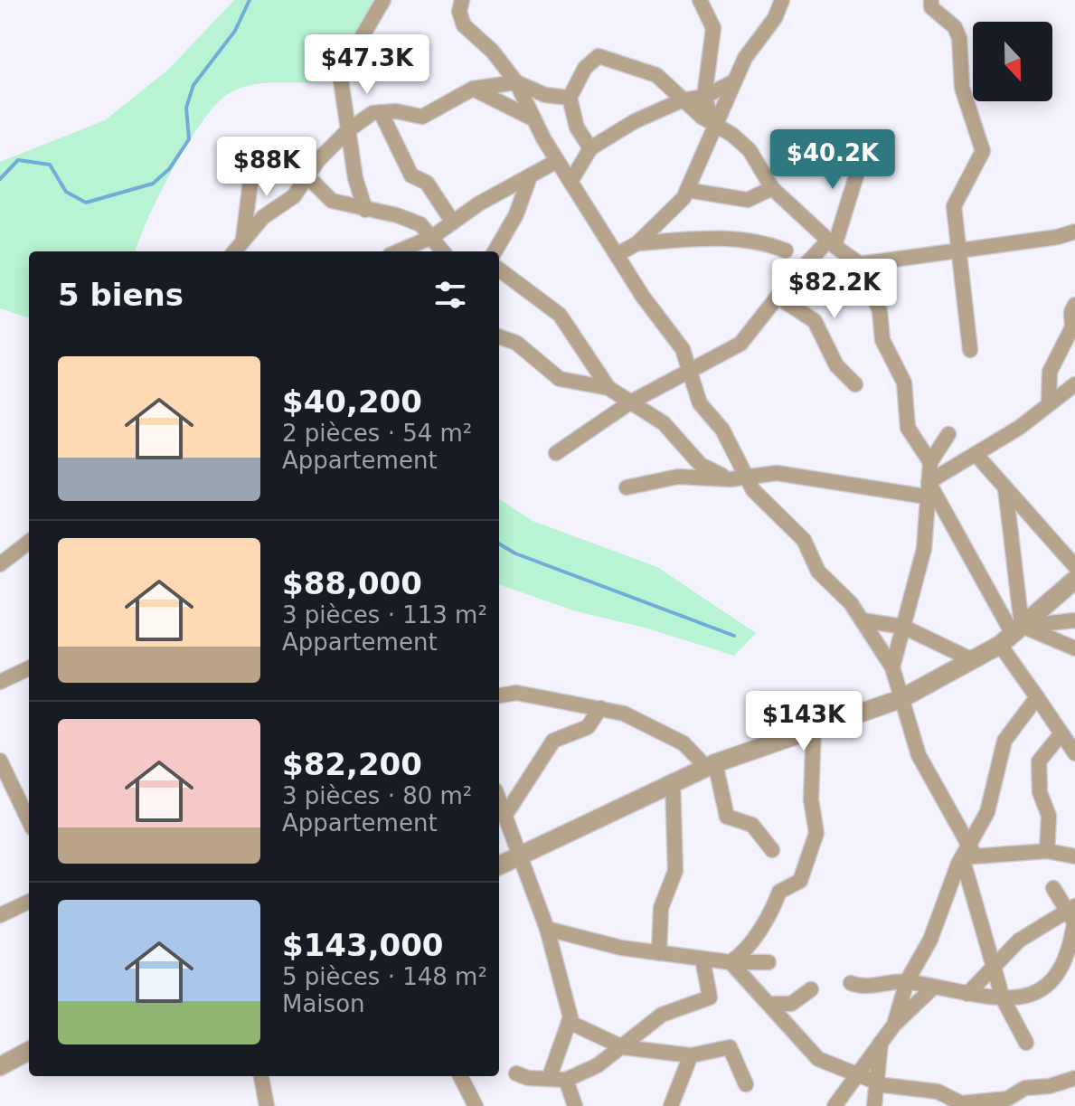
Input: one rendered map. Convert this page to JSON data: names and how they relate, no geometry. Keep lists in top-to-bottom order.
{
  "north": "bottom",
  "page": {
    "price": [
      "$47.3K",
      "$40.2K",
      "$88K",
      "$82.2K",
      "$143K"
    ],
    "heading": "5 biens",
    "list": [
      {
        "name": "$40,200",
        "note": "2 pièces · 54 m² · Appartement"
      },
      {
        "name": "$88,000",
        "note": "3 pièces · 113 m² · Appartement"
      },
      {
        "name": "$82,200",
        "note": "3 pièces · 80 m² · Appartement"
      },
      {
        "name": "$143,000",
        "note": "5 pièces · 148 m² · Maison"
      }
    ]
  }
}
